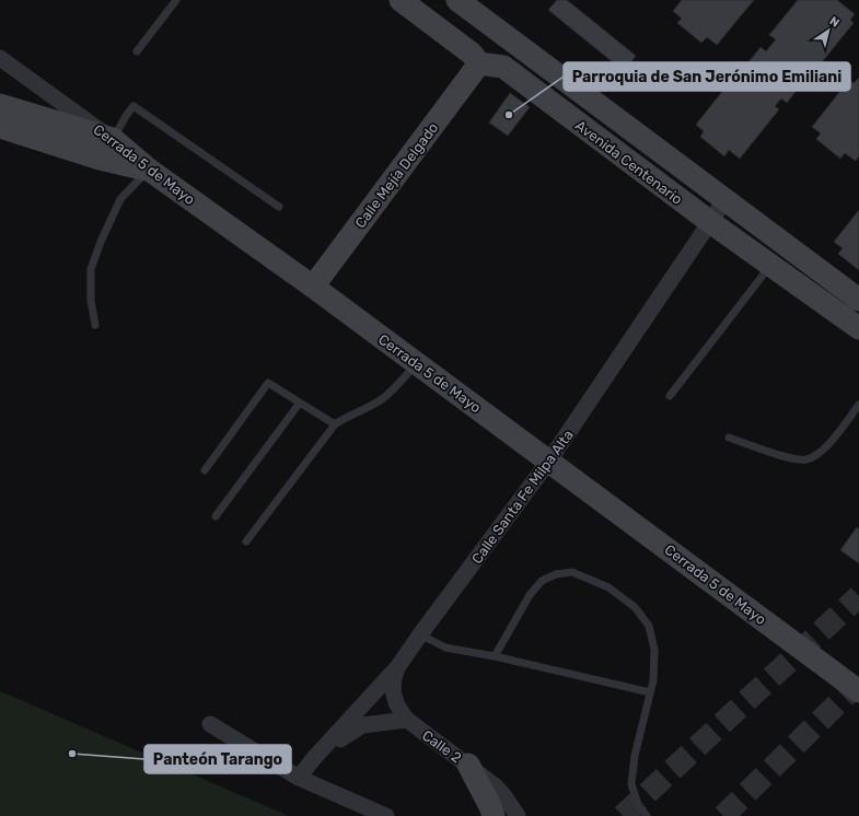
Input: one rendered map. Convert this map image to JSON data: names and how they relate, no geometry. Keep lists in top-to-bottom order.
{
  "streets": {
    "main road": ["Avenida Centenario", "Cerrada 5 de Mayo", "Calle Mejía Delgado"],
    "street": ["Calle Santa Fe Milpa Alta", "Calle 2"]
  },
  "crossings": [
    ["Avenida Centenario", "Calle Mejía Delgado"],
    ["Avenida Centenario", "Calle Santa Fe Milpa Alta"],
    ["Cerrada 5 de Mayo", "Calle Mejía Delgado"],
    ["Cerrada 5 de Mayo", "Calle Santa Fe Milpa Alta"],
    ["Calle Santa Fe Milpa Alta", "Calle 2"]
  ],
  "places": ["Parroquia de San Jerónimo Emiliani", "Panteón Tarango"],
  "north": "top right"
}
